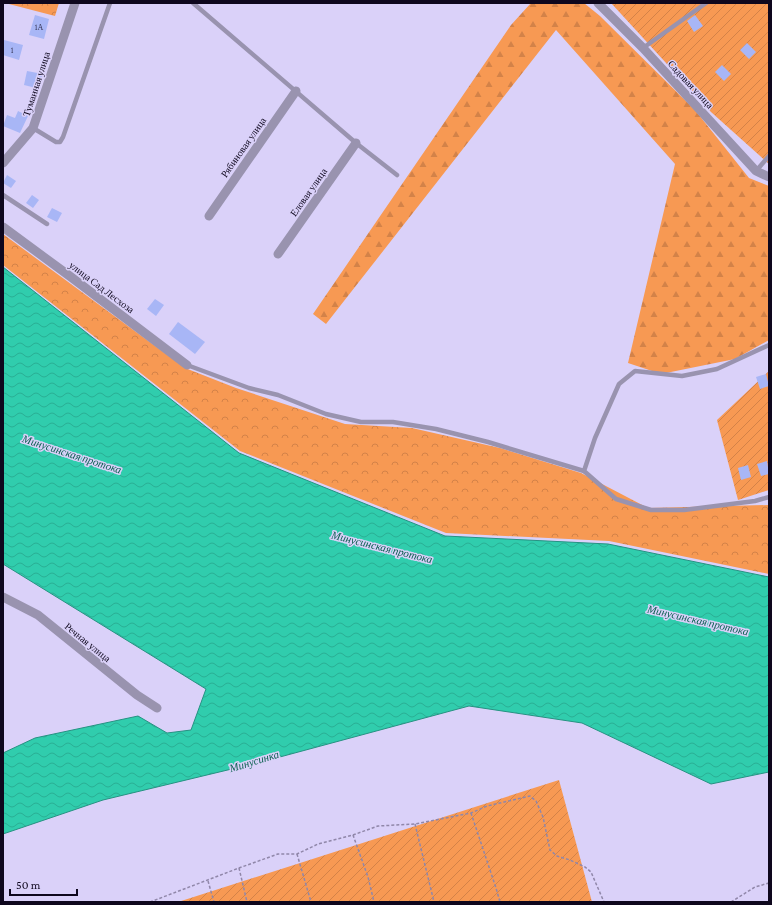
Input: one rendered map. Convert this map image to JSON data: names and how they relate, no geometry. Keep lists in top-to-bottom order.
{
  "streets": {
    "street": [
      "Туманная улица",
      "Садовая улица",
      "Рябиновая улица",
      "Еловая улица",
      "улица Сад Лесхоза",
      "Речная улица"
    ]
  },
  "water": ["Минусинская протока", "Минусинка"],
  "house_numbers": ["1А", "1"],
  "scale_bar": "50 m"
}
